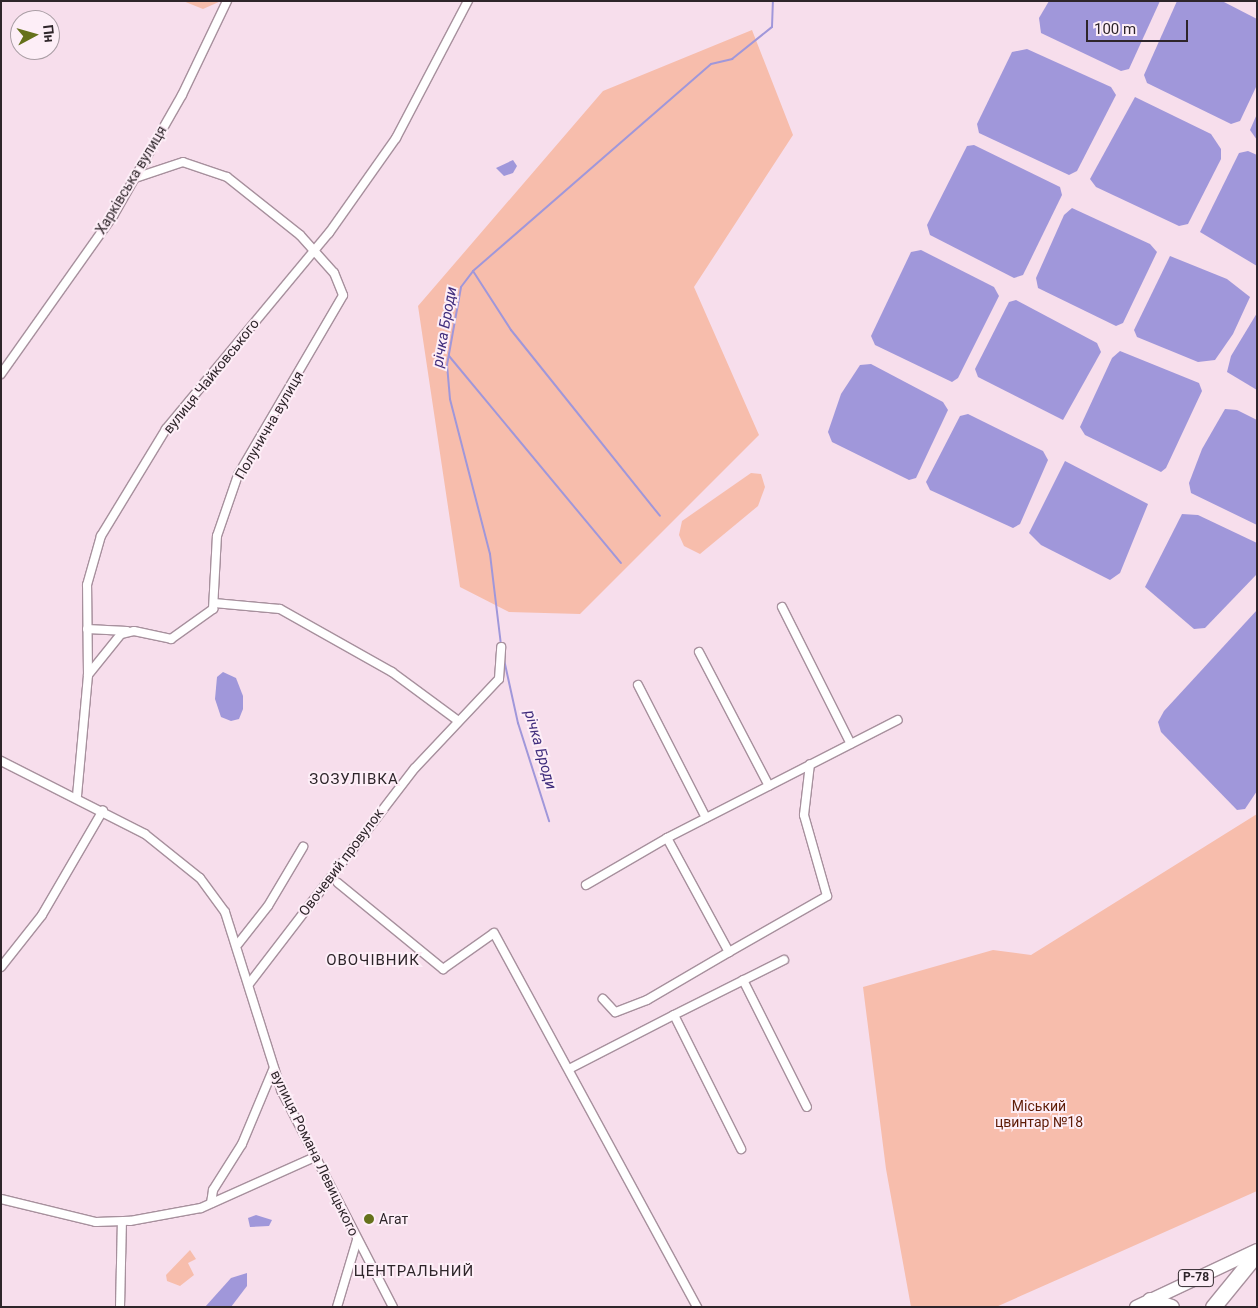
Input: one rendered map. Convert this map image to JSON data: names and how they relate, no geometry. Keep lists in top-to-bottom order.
{
  "streets": {
    "main road": ["Р-78"],
    "street": [
      "Харківська вулиця",
      "вулиця Чайковського",
      "Полунична вулиця",
      "Овочевий провулок",
      "вулиця Романа Левицького"
    ]
  },
  "crossings": [
    ["Харківська вулиця", "Полунична вулиця"],
    ["вулиця Чайковського", "Полунична вулиця"],
    ["вулиця Чайковського", "вулиця Романа Левицького"],
    ["Овочевий провулок", "вулиця Романа Левицького"]
  ],
  "districts": ["ЗОЗУЛІВКА", "ОВОЧІВНИК", "ЦЕНТРАЛЬНИЙ"],
  "water": ["річка Броди"],
  "parks": ["Міський цвинтар №18"],
  "places": ["Агат"],
  "scale_bar": "100 m",
  "north": "right"
}
